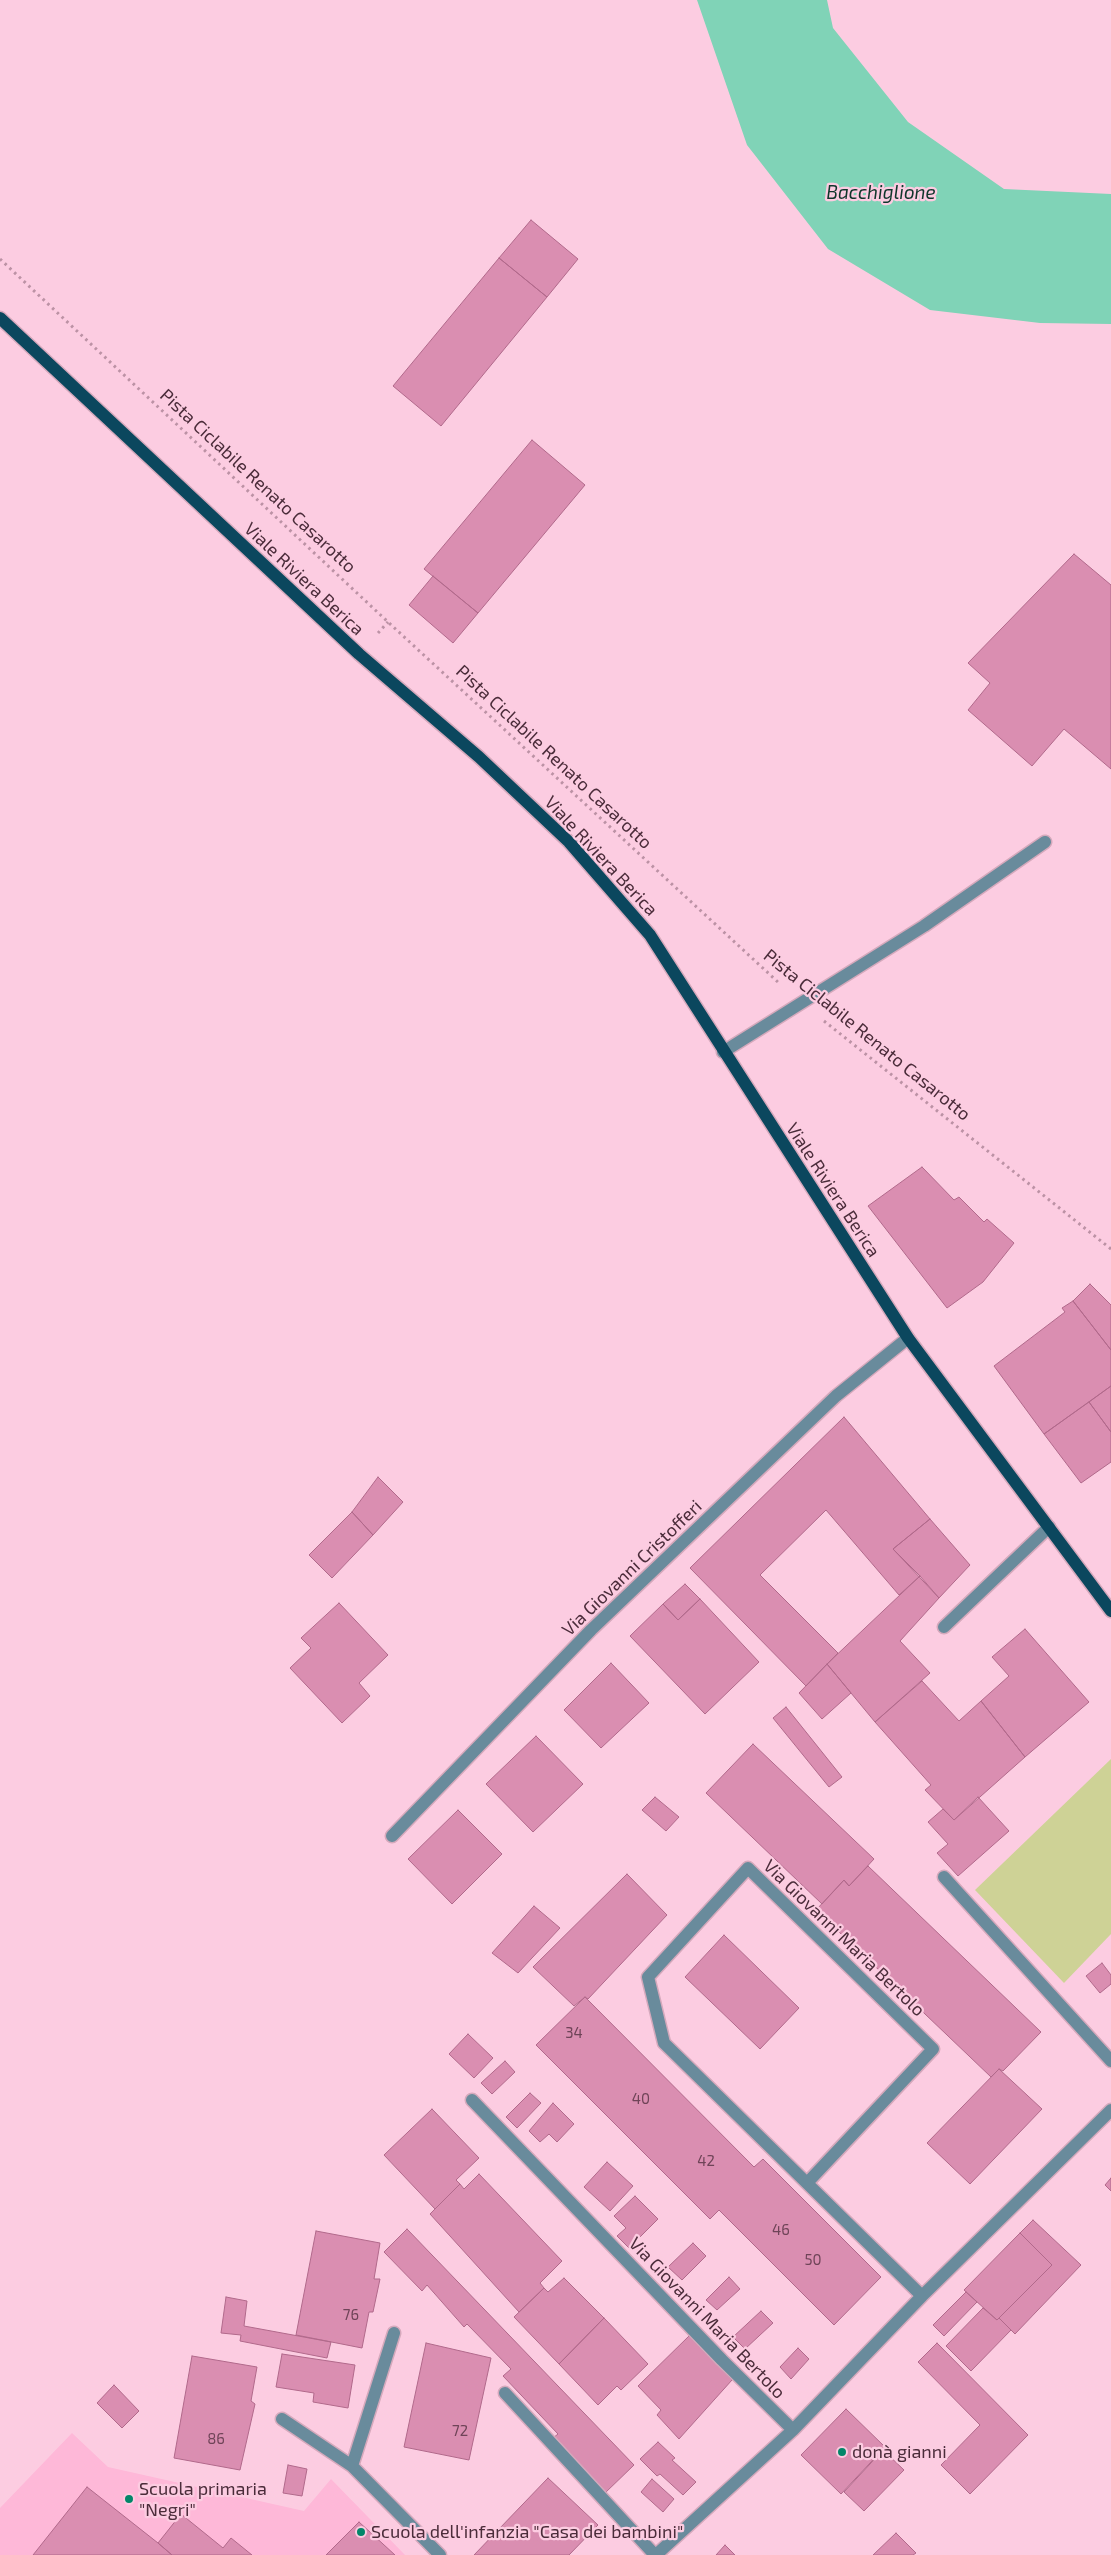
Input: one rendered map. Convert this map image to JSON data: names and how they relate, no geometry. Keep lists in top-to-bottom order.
{
  "streets": {
    "main road": ["Viale Riviera Berica"],
    "street": ["Via Giovanni Cristofferi", "Via Giovanni Maria Bertolo"],
    "path": ["Pista Ciclabile Renato Casarotto"]
  },
  "crossings": [
    ["Viale Riviera Berica", "Via Giovanni Cristofferi"]
  ],
  "water": ["Bacchiglione"],
  "places": ["donà gianni", "Scuola primaria \"Negri\"", "Scuola dell'infanzia \"Casa dei bambini\""],
  "house_numbers": [
    "34",
    "40",
    "42",
    "46",
    "50",
    "76",
    "72",
    "86"
  ]
}
